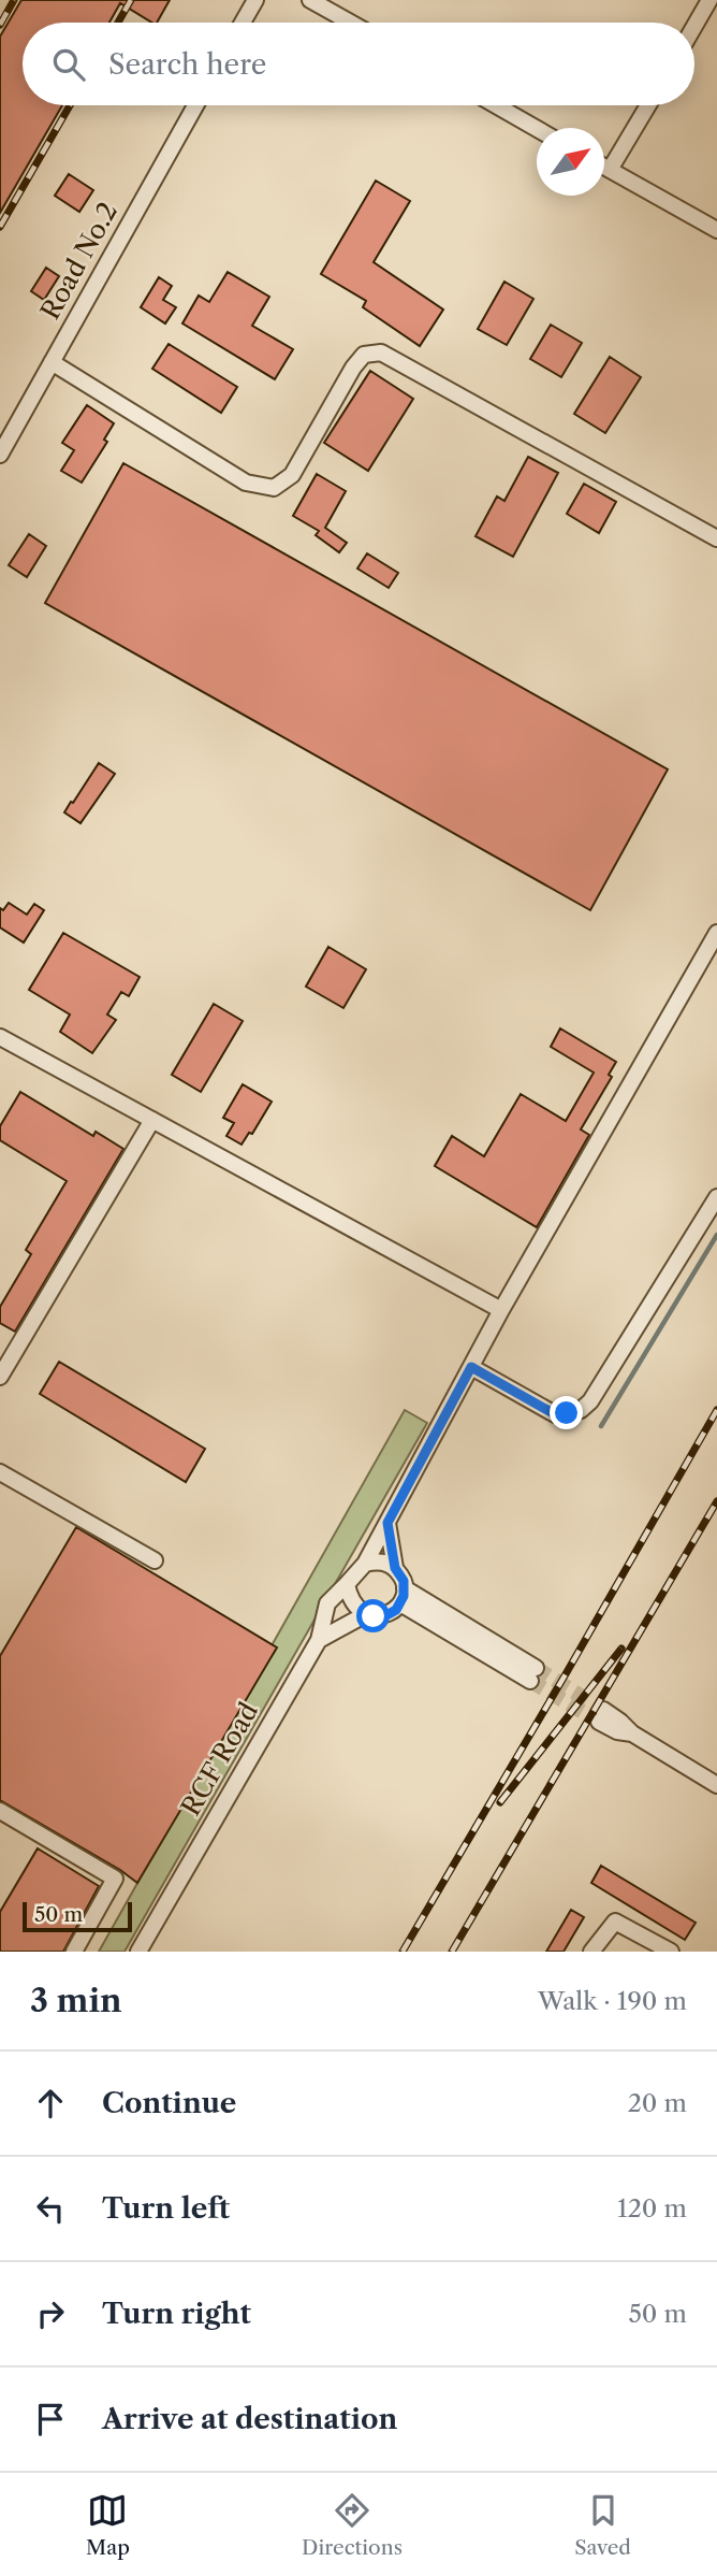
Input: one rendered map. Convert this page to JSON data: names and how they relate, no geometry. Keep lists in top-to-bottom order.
{
  "streets": {
    "street": ["Road No.2", "RCF Road"]
  },
  "scale_bar": "50 m",
  "north": "top right",
  "page": {
    "search": "Search here",
    "scale": "50 m",
    "heading": ["3 min", "Walk · 190 m"],
    "list": [
      ["Continue", "20 m"],
      ["Turn left", "120 m"],
      ["Turn right", "50 m"],
      "Arrive at destination"
    ],
    "nav": ["Map", "Directions", "Saved"]
  }
}
